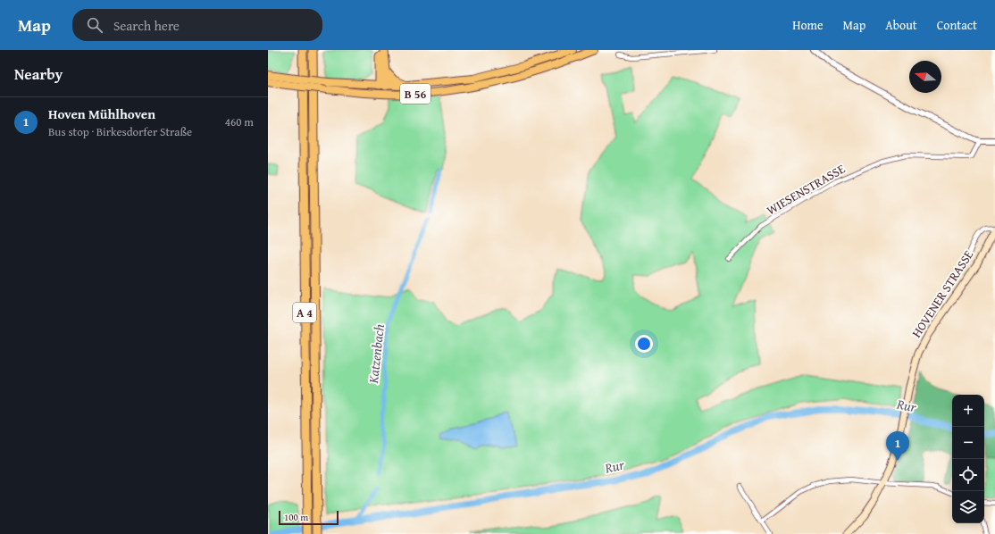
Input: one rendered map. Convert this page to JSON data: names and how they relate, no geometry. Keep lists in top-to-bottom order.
{
  "streets": {
    "highway": ["A 4"],
    "main road": ["B 56", "HOVENER STRASSE"],
    "street": ["WIESENSTRASSE"]
  },
  "water": ["Katzenbach", "Rur"],
  "scale_bar": "100 m",
  "north": "left",
  "page": {
    "header": "Map",
    "search": "Search here",
    "nav": [
      "Home",
      "Map",
      "About",
      "Contact"
    ],
    "heading": "Nearby",
    "list": [
      {
        "mark": "1",
        "name": "Hoven Mühlhoven",
        "note": "Bus stop · Birkesdorfer Straße",
        "value": "460 m"
      }
    ],
    "map_buttons": ["+", "−"],
    "pins": "1",
    "scale": "100 m"
  }
}
